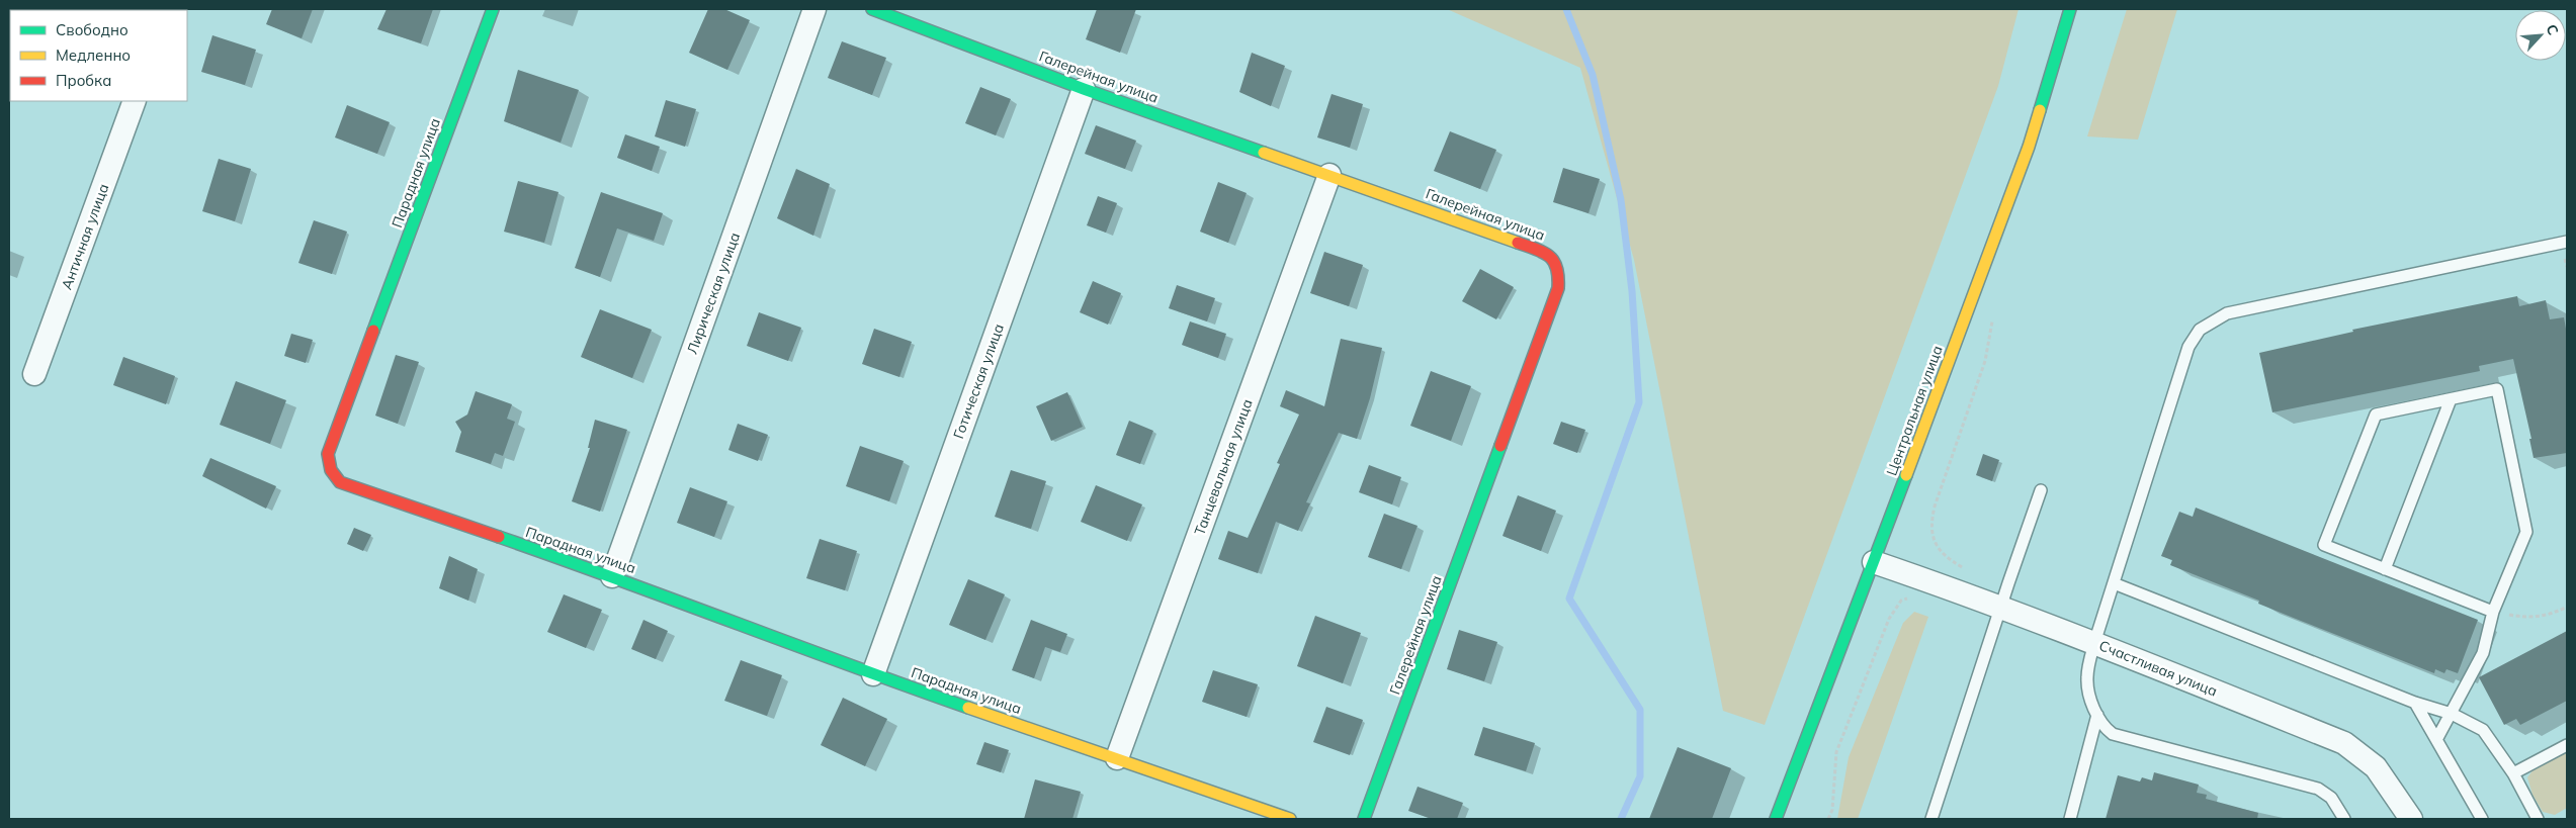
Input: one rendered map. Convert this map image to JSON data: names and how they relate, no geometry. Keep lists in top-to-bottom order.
{
  "streets": {
    "street": [
      "Галерейная улица",
      "Парадная улица",
      "Античная улица",
      "Лирическая улица",
      "Готическая улица",
      "Центральная улица",
      "Танцевальная улица",
      "Счастливая улица"
    ]
  },
  "crossings": [
    ["Галерейная улица", "Готическая улица"],
    ["Галерейная улица", "Танцевальная улица"],
    ["Парадная улица", "Лирическая улица"],
    ["Парадная улица", "Готическая улица"],
    ["Парадная улица", "Танцевальная улица"],
    ["Центральная улица", "Счастливая улица"]
  ],
  "legend": ["Свободно", "Медленно", "Пробка"],
  "north": "top right"
}
